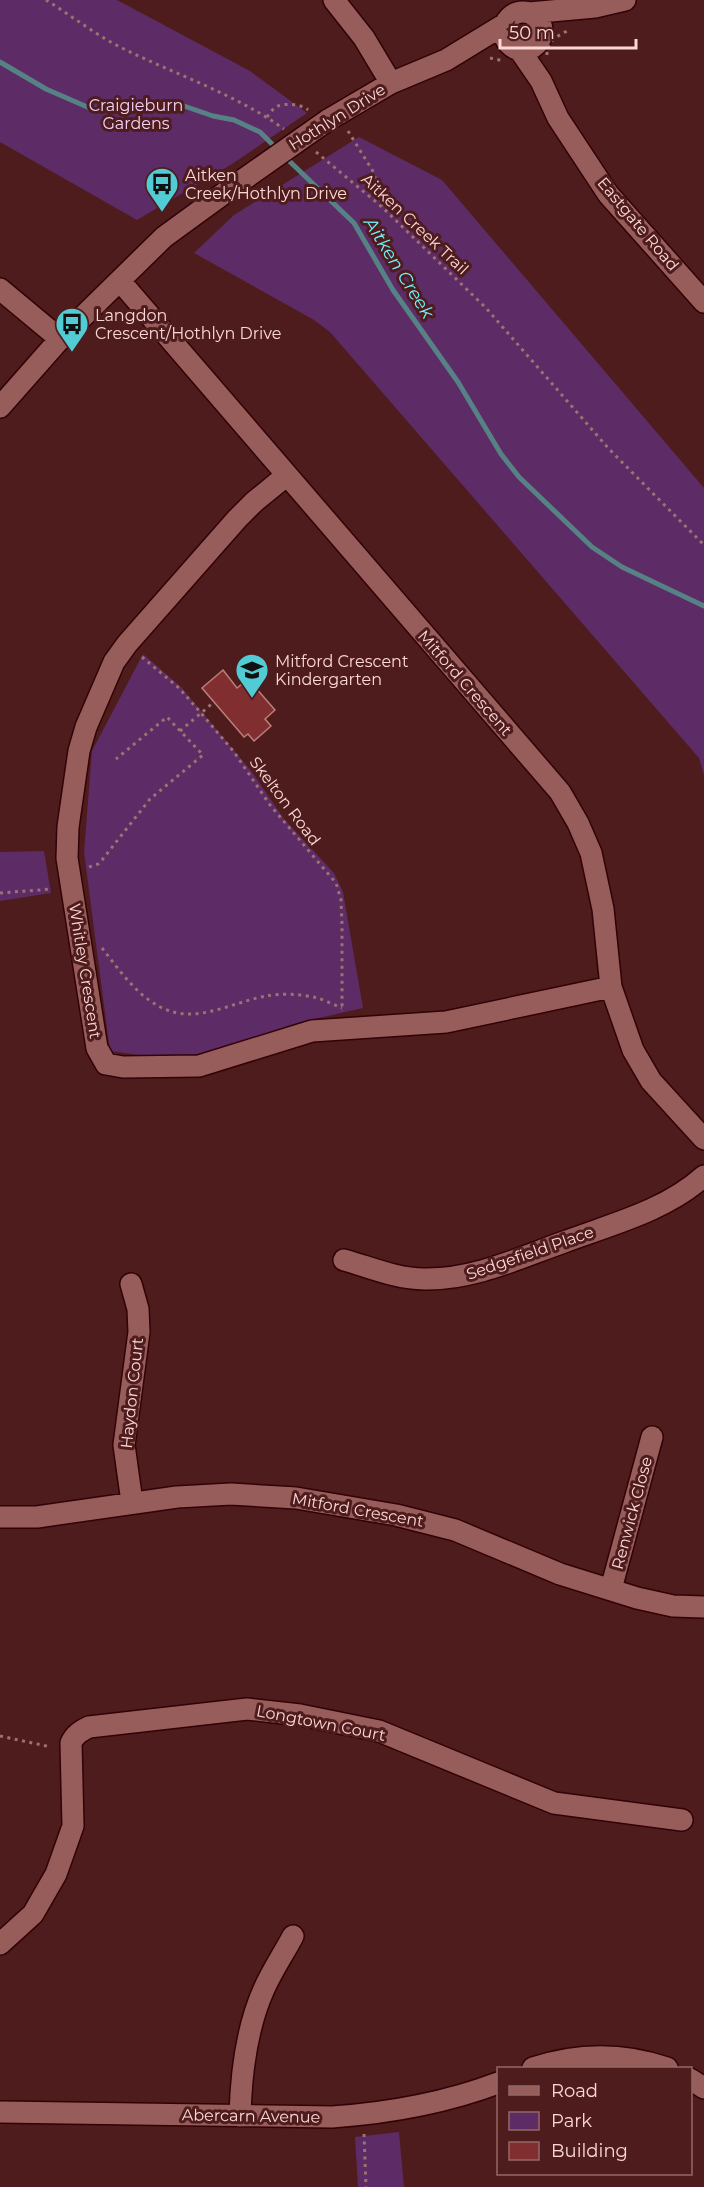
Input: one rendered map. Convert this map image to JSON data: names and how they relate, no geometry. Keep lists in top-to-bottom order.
{
  "streets": {
    "street": [
      "Hothlyn Drive",
      "Eastgate Road",
      "Mitford Crescent",
      "Whitley Crescent",
      "Sedgefield Place",
      "Haydon Court",
      "Renwick Close",
      "Longtown Court",
      "Abercarn Avenue"
    ],
    "path": ["Aitken Creek Trail", "Skelton Road"]
  },
  "crossings": [
    ["Hothlyn Drive", "Eastgate Road"],
    ["Hothlyn Drive", "Mitford Crescent"],
    ["Mitford Crescent", "Whitley Crescent"],
    ["Mitford Crescent", "Haydon Court"],
    ["Mitford Crescent", "Renwick Close"],
    ["Skelton Road", "Whitley Crescent"]
  ],
  "water": ["Aitken Creek"],
  "parks": ["Craigieburn Gardens"],
  "places": {
    "bus stop": ["Aitken Creek/Hothlyn Drive", "Langdon Crescent/Hothlyn Drive"],
    "school or university": ["Mitford Crescent Kindergarten"]
  },
  "legend": ["Road", "Park", "Building"],
  "scale_bar": "50 m"
}
